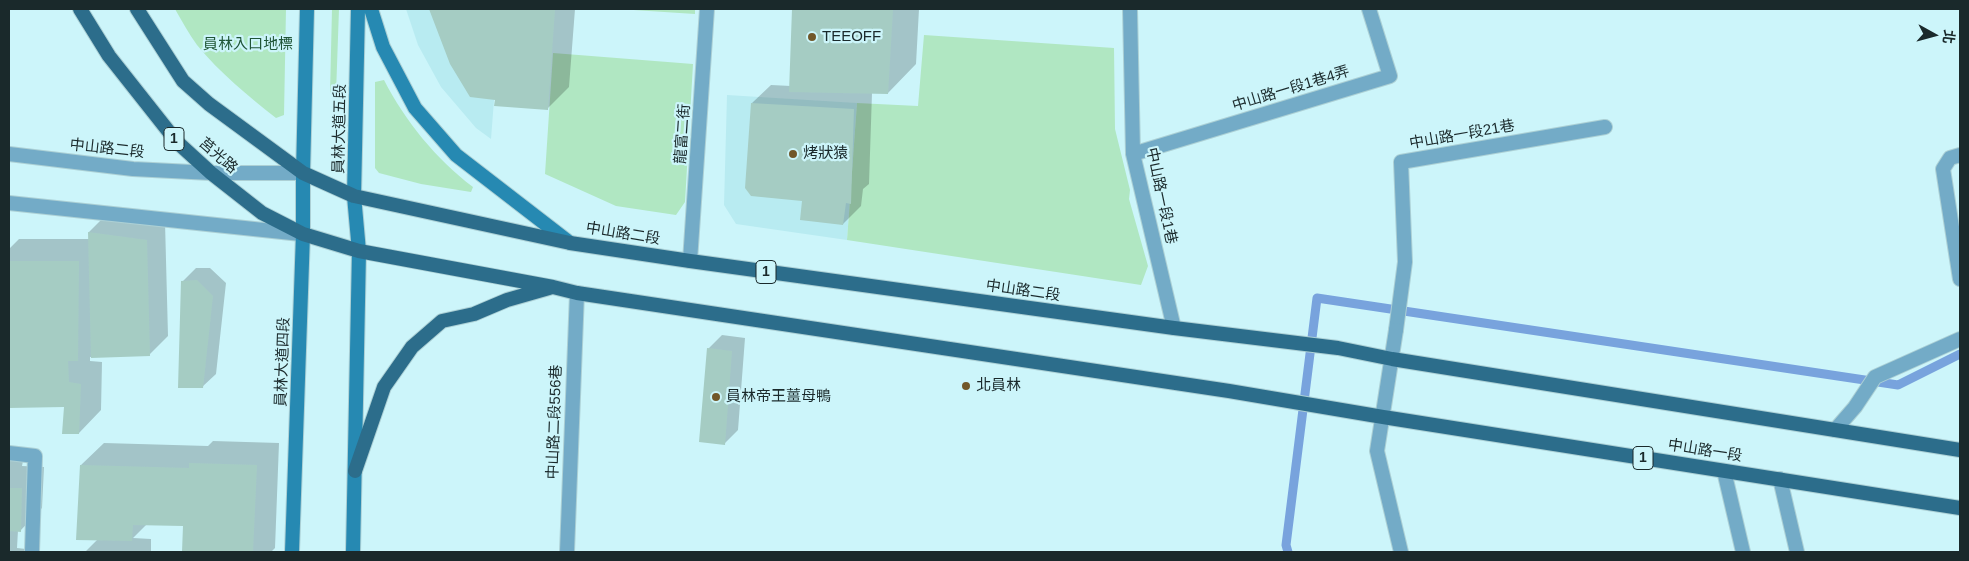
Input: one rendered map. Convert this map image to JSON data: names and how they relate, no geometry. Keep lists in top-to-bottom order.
{
  "streets": {
    "main road": [
      "員林大道五段",
      "1",
      "中山路二段",
      "莒光路",
      "員林大道四段",
      "中山路一段"
    ],
    "street": [
      "中山路一段1巷4弄",
      "龍富二街",
      "中山路一段21巷",
      "中山路一段1巷",
      "中山路二段556巷"
    ]
  },
  "crossings": [
    ["中山路一段1巷4弄", "中山路一段1巷"],
    ["員林大道五段", "1"],
    ["員林大道五段", "中山路二段"],
    ["龍富二街", "中山路二段"],
    ["中山路一段21巷", "1"],
    ["中山路一段21巷", "中山路二段"],
    ["中山路一段21巷", "中山路一段"],
    ["1", "中山路二段"],
    ["1", "莒光路"],
    ["1", "員林大道四段"],
    ["1", "中山路二段556巷"],
    ["1", "中山路一段"],
    ["中山路二段", "莒光路"],
    ["中山路二段", "中山路一段1巷"],
    ["中山路二段", "員林大道四段"],
    ["莒光路", "員林大道四段"],
    ["中山路二段556巷", "中山路一段"]
  ],
  "parks": ["員林入口地標"],
  "places": [
    "TEEOFF",
    "烤狀猿",
    "北員林",
    "員林帝王薑母鴨"
  ],
  "north": "right"
}
